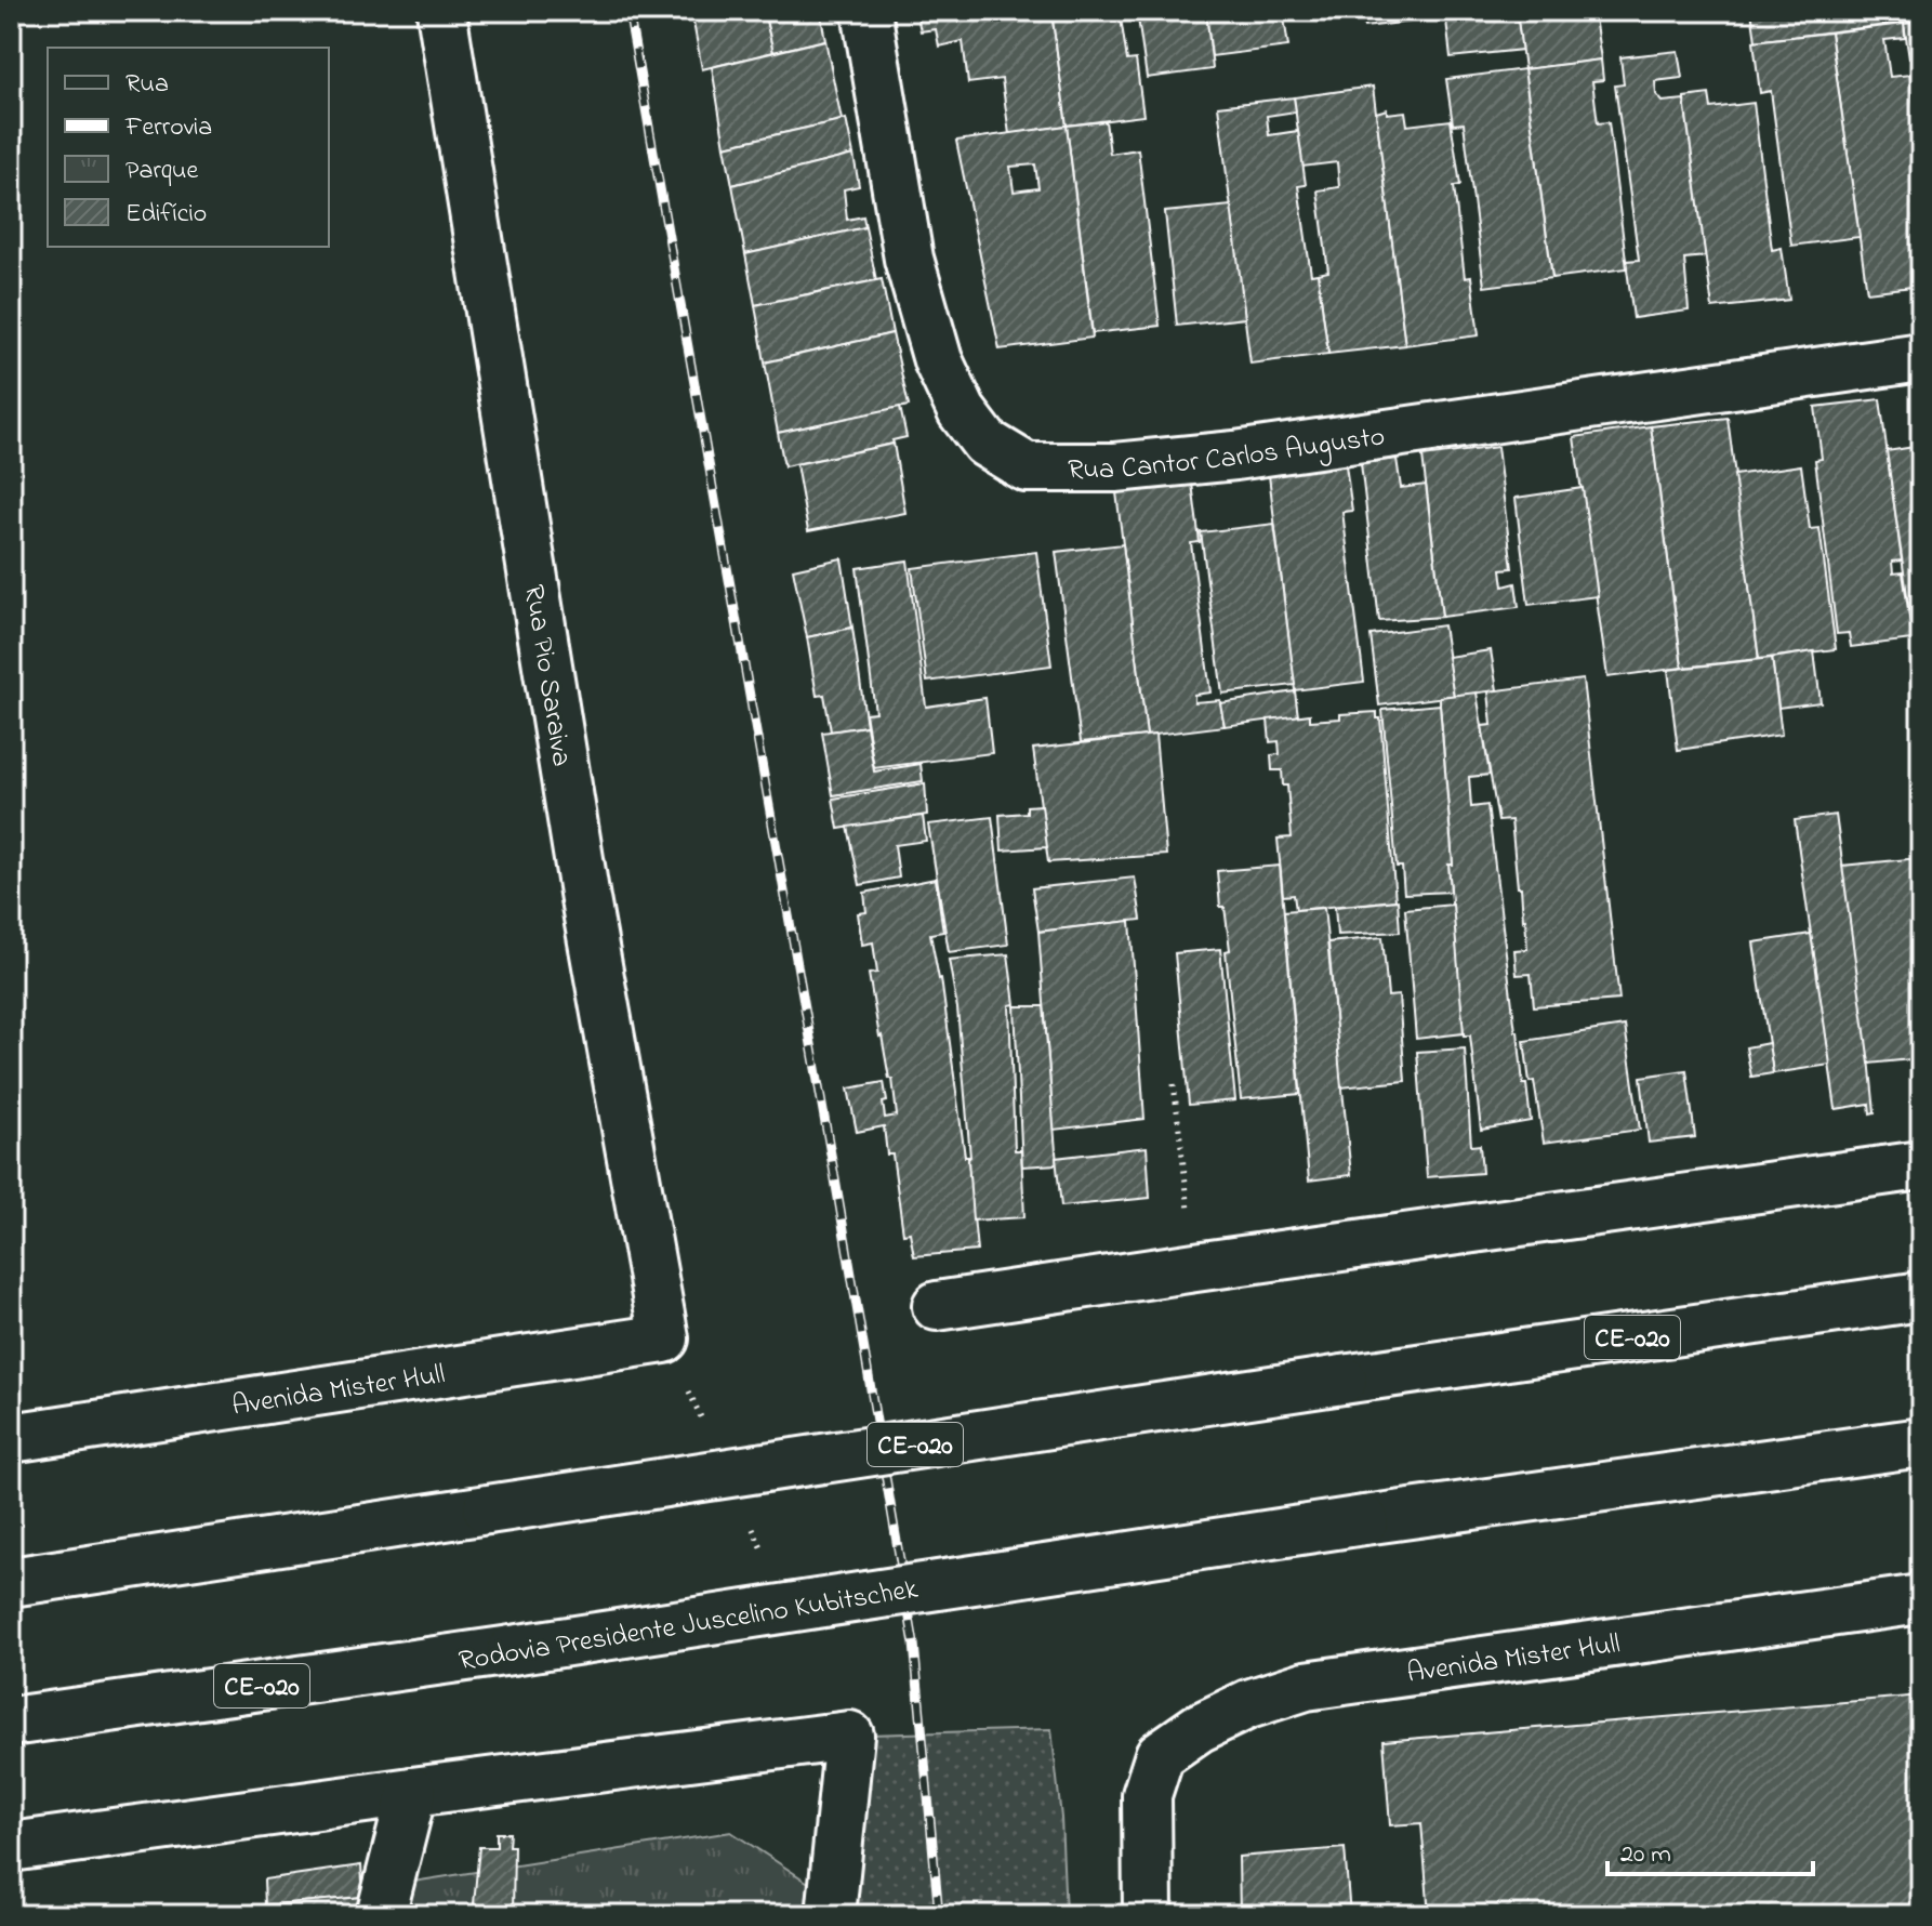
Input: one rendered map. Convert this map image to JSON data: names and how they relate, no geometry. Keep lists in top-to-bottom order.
{
  "streets": {
    "main road": [
      "Rua Cantor Carlos Augusto",
      "Rua Pio Saraiva",
      "CE-020",
      "Avenida Mister Hull",
      "Rodovia Presidente Juscelino Kubitschek"
    ]
  },
  "crossings": [
    ["Rua Pio Saraiva", "Avenida Mister Hull"]
  ],
  "legend": [
    "Rua",
    "Ferrovia",
    "Parque",
    "Edifício"
  ],
  "scale_bar": "20 m"
}
